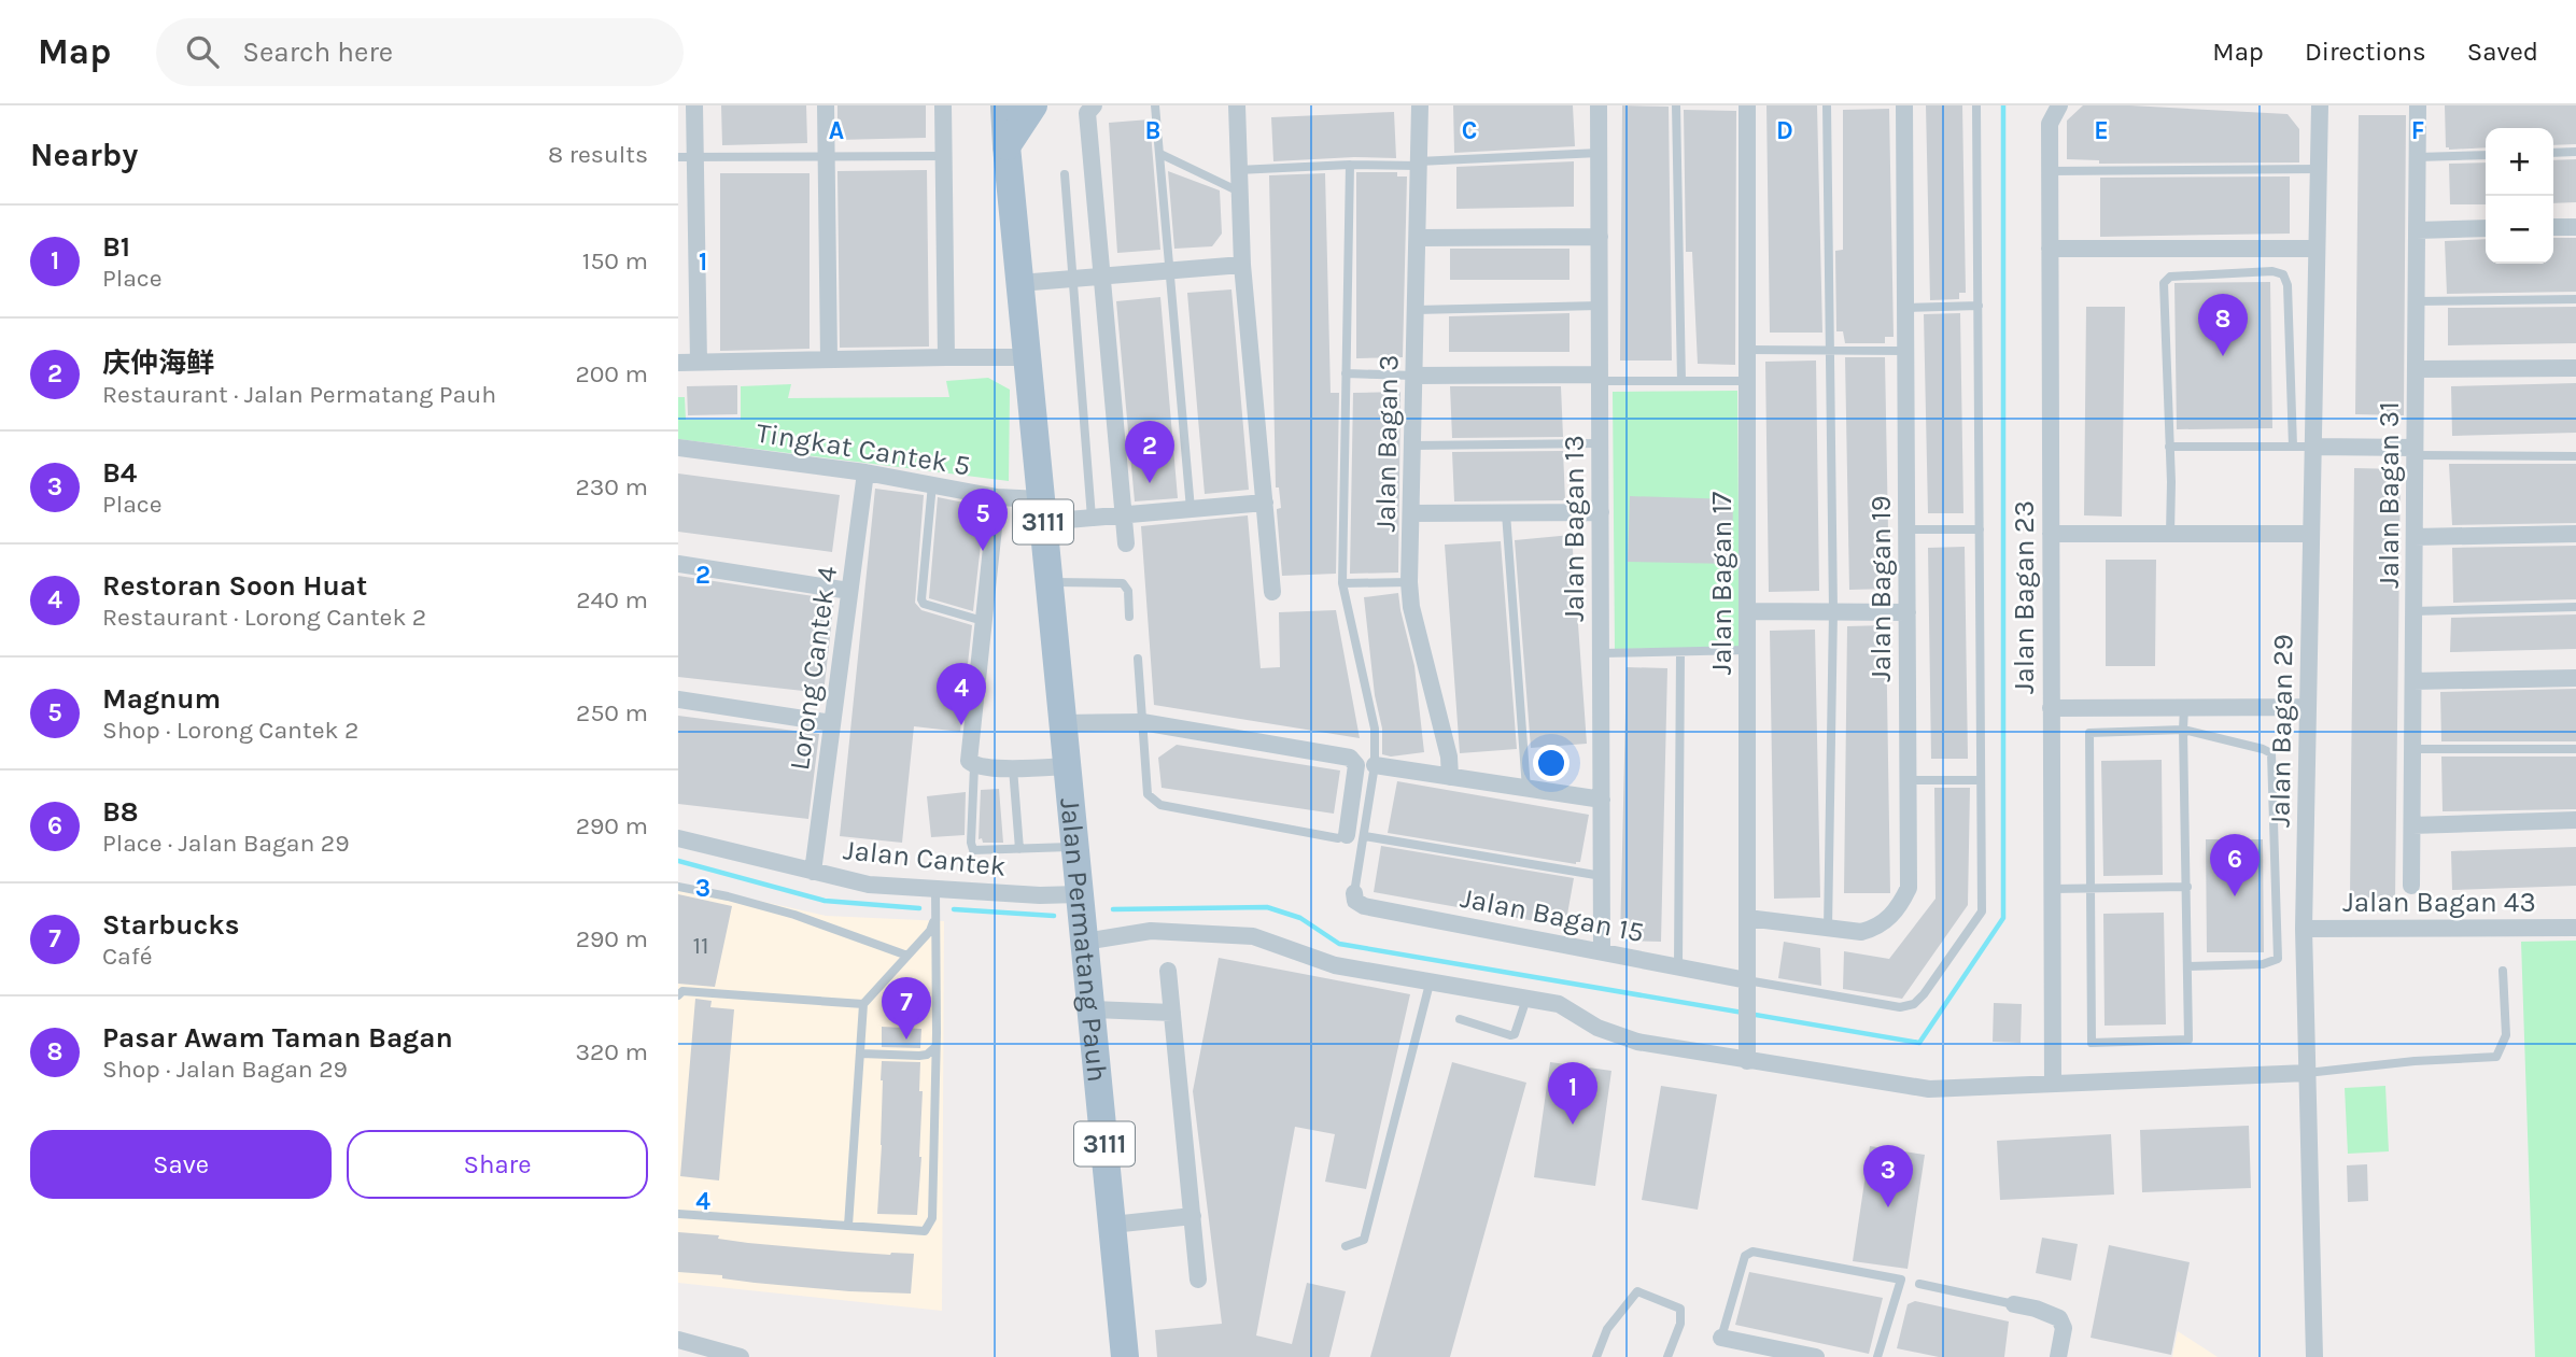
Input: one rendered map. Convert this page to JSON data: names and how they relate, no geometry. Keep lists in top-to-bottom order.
{
  "streets": {
    "main road": ["3111", "Jalan Permatang Pauh"],
    "street": [
      "Jalan Bagan 3",
      "Tingkat Cantek 5",
      "Jalan Bagan 31",
      "Jalan Bagan 13",
      "Jalan Bagan 17",
      "Jalan Bagan 19",
      "Jalan Bagan 23",
      "Lorong Cantek 4",
      "Jalan Bagan 29",
      "Jalan Cantek",
      "Jalan Bagan 43",
      "Jalan Bagan 15"
    ]
  },
  "crossings": [
    ["Tingkat Cantek 5", "Lorong Cantek 4"],
    ["Tingkat Cantek 5", "Jalan Permatang Pauh"],
    ["Jalan Bagan 13", "Jalan Bagan 15"],
    ["Jalan Bagan 17", "Jalan Bagan 19"],
    ["Jalan Bagan 17", "Jalan Bagan 15"],
    ["Lorong Cantek 4", "Jalan Cantek"],
    ["Jalan Bagan 29", "Jalan Bagan 43"],
    ["Jalan Cantek", "Jalan Permatang Pauh"]
  ],
  "house_numbers": ["11"],
  "page": {
    "header": "Map",
    "search": "Search here",
    "nav": ["Map", "Directions", "Saved"],
    "heading": ["Nearby", "8 results"],
    "map_buttons": ["+", "−"],
    "list": [
      {
        "mark": "1",
        "name": "B1",
        "note": "Place",
        "value": "150 m"
      },
      {
        "mark": "2",
        "name": "庆仲海鲜",
        "note": "Restaurant · Jalan Permatang Pauh",
        "value": "200 m"
      },
      {
        "mark": "3",
        "name": "B4",
        "note": "Place",
        "value": "230 m"
      },
      {
        "mark": "4",
        "name": "Restoran Soon Huat",
        "note": "Restaurant · Lorong Cantek 2",
        "value": "240 m"
      },
      {
        "mark": "5",
        "name": "Magnum",
        "note": "Shop · Lorong Cantek 2",
        "value": "250 m"
      },
      {
        "mark": "6",
        "name": "B8",
        "note": "Place · Jalan Bagan 29",
        "value": "290 m"
      },
      {
        "mark": "7",
        "name": "Starbucks",
        "note": "Café",
        "value": "290 m"
      },
      {
        "mark": "8",
        "name": "Pasar Awam Taman Bagan",
        "note": "Shop · Jalan Bagan 29",
        "value": "320 m"
      }
    ],
    "pins": [
      "8",
      "2",
      "5",
      "4",
      "6",
      "7",
      "1",
      "3"
    ],
    "buttons": ["Save", "Share"]
  },
  "grid": {
    "columns": [
      "A",
      "B",
      "C",
      "D",
      "E",
      "F"
    ],
    "rows": [
      "1",
      "2",
      "3",
      "4"
    ]
  }
}
